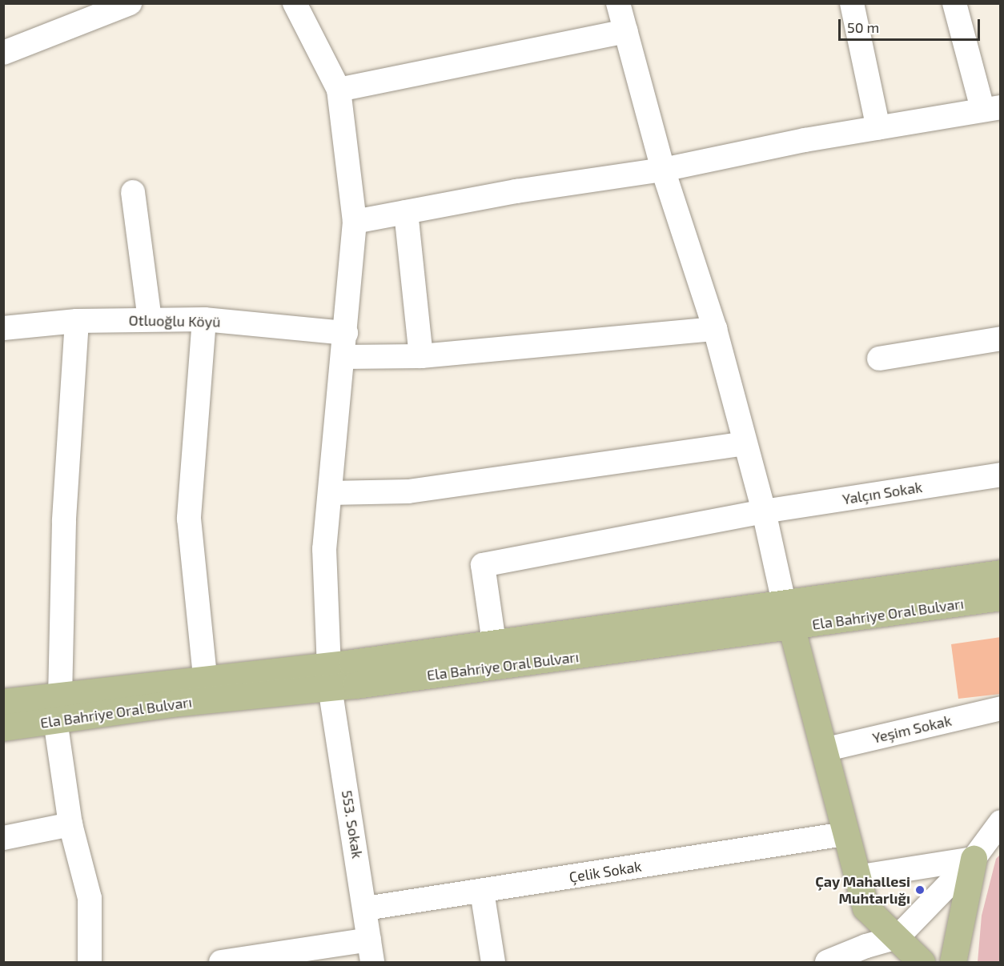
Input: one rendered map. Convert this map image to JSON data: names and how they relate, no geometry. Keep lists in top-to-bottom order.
{
  "streets": {
    "main road": ["Ela Bahriye Oral Bulvarı"],
    "street": [
      "Otluoğlu Köyü",
      "Yalçın Sokak",
      "Yeşim Sokak",
      "553. Sokak",
      "Çelik Sokak"
    ]
  },
  "crossings": [
    ["Otluoğlu Köyü", "553. Sokak"],
    ["Yalçın Sokak", "Ela Bahriye Oral Bulvarı"],
    ["Ela Bahriye Oral Bulvarı", "553. Sokak"],
    ["553. Sokak", "Çelik Sokak"]
  ],
  "places": ["Çay Mahallesi Muhtarlığı"],
  "scale_bar": "50 m"
}
